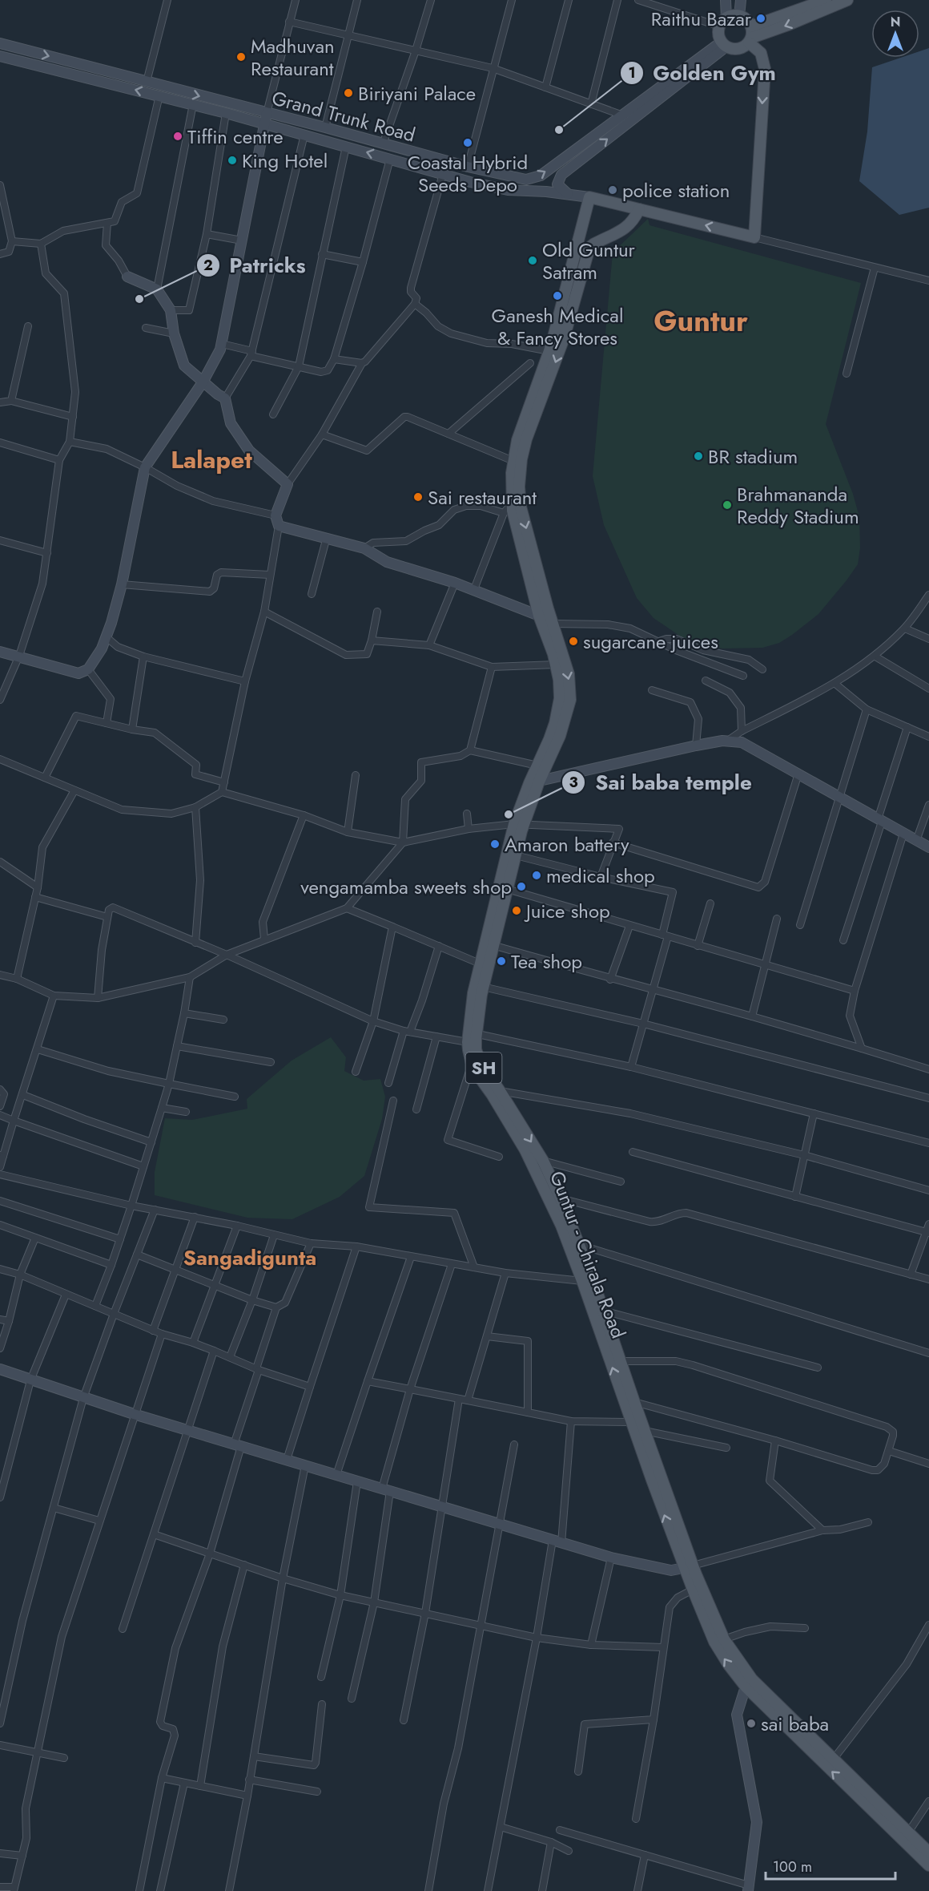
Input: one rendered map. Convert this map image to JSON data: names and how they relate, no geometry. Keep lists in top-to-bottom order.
{
  "streets": {
    "main road": ["SH", "Guntur - Chirala Road"],
    "street": ["Grand Trunk Road"]
  },
  "crossings": [
    ["Grand Trunk Road", "Guntur - Chirala Road"]
  ],
  "districts": ["Guntur", "Lalapet", "Sangadigunta"],
  "places": [
    "Raithu Bazar",
    "Madhuvan Restaurant",
    "Biriyani Palace",
    "Golden Gym",
    "Tiffin centre",
    "Coastal Hybrid Seeds Depo",
    "King Hotel",
    "police station",
    "Old Guntur Satram",
    "Ganesh Medical & Fancy Stores",
    "Patricks",
    "BR stadium",
    "Sai restaurant",
    "Brahmananda Reddy Stadium",
    "sugarcane juices",
    "Sai baba temple",
    "Amaron battery",
    "medical shop",
    "vengamamba sweets shop",
    "Juice shop",
    "Tea shop",
    "sai baba"
  ],
  "scale_bar": "100 m",
  "north": "top"
}
